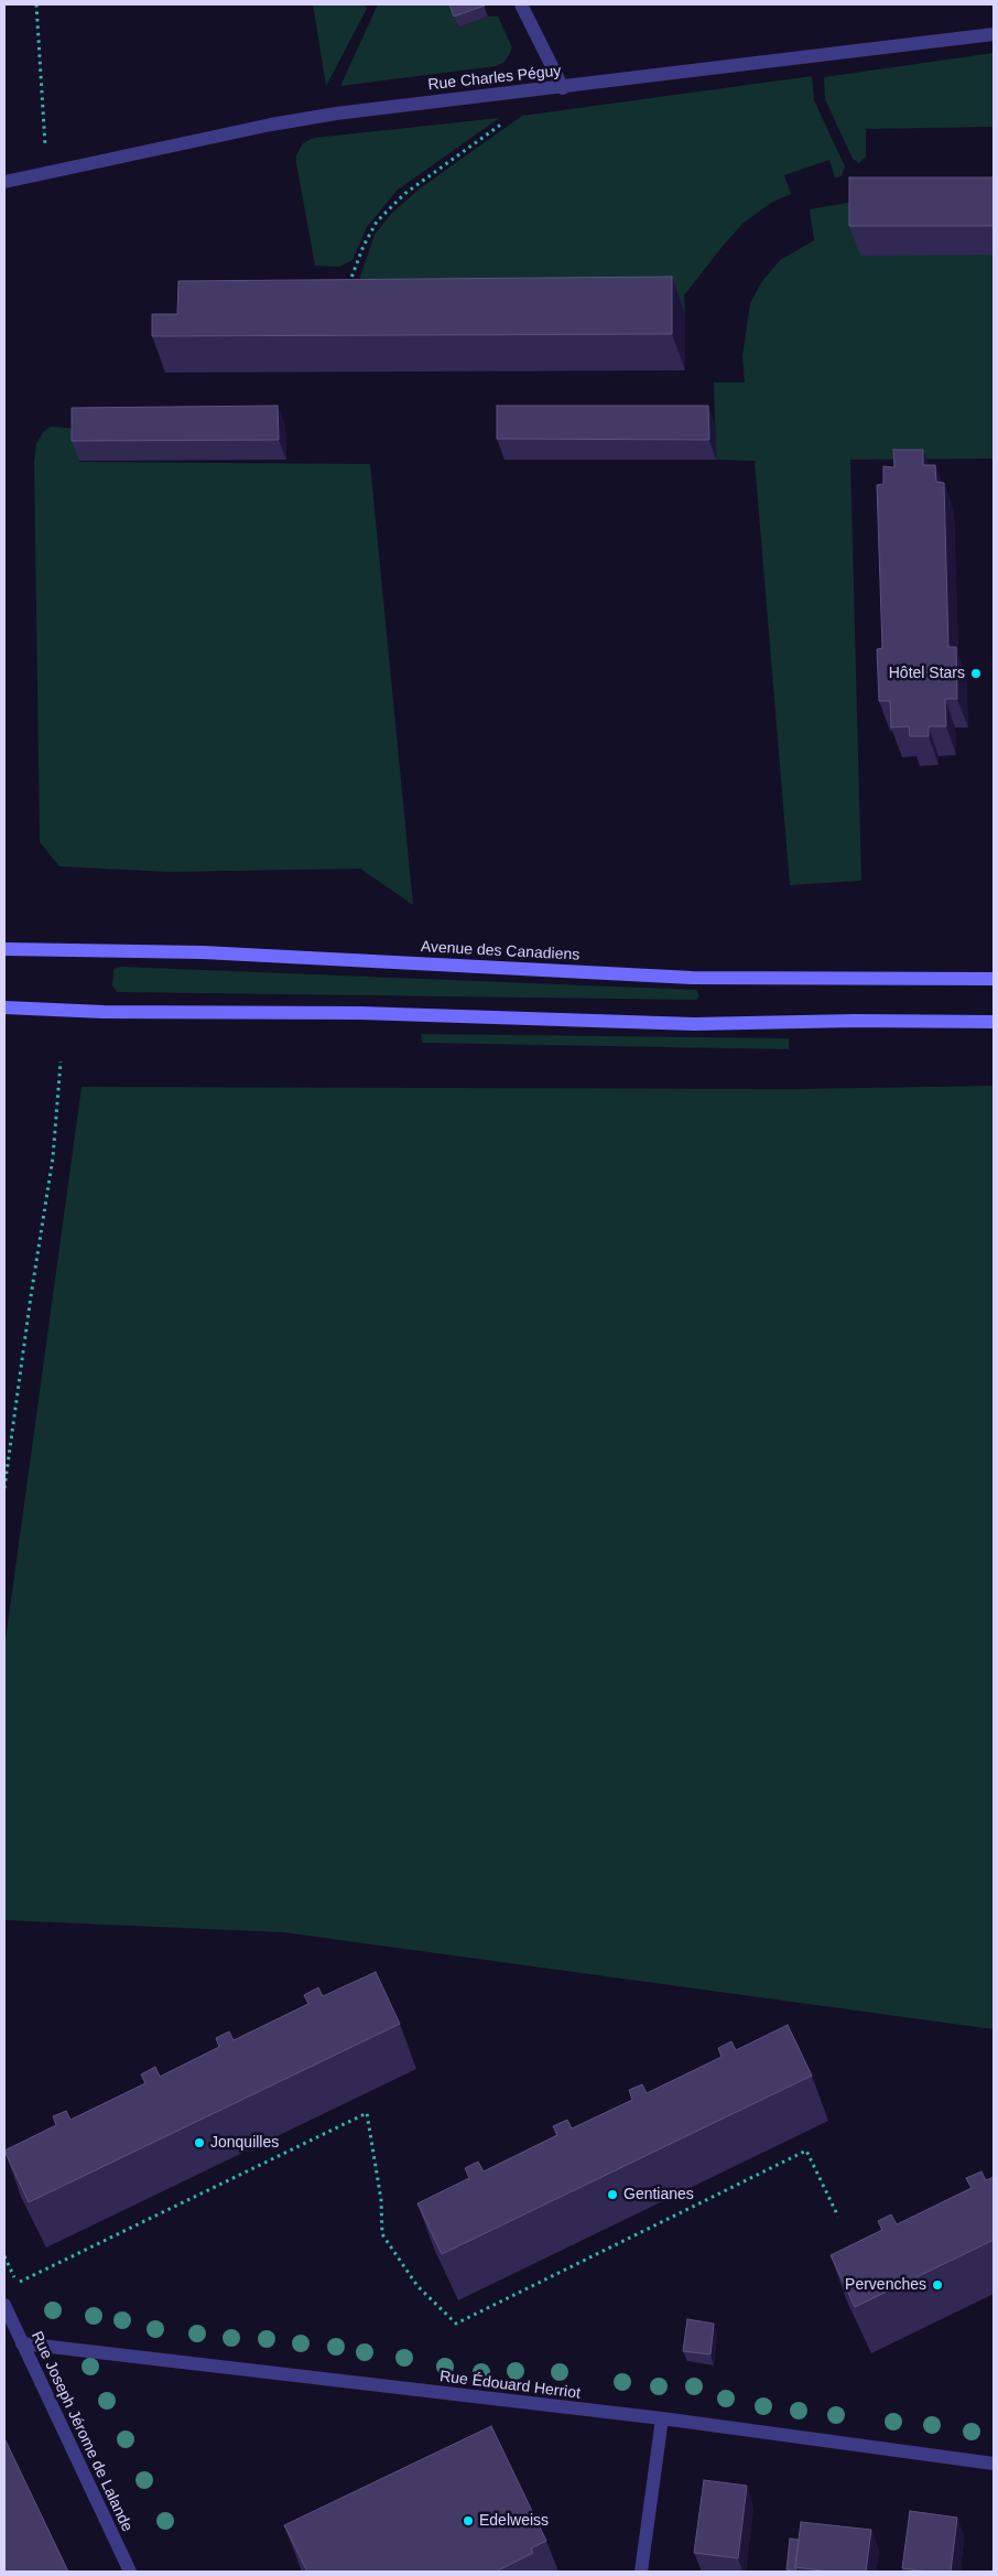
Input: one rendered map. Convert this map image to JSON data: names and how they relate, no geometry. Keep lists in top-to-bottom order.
{
  "streets": {
    "main road": ["Avenue des Canadiens"],
    "street": ["Rue Charles Péguy", "Rue Édouard Herriot", "Rue Joseph Jérome de Lalande"]
  },
  "crossings": [
    ["Rue Édouard Herriot", "Rue Joseph Jérome de Lalande"]
  ],
  "places": [
    "Hôtel Stars",
    "Jonquilles",
    "Gentianes",
    "Pervenches",
    "Edelweiss"
  ]
}
